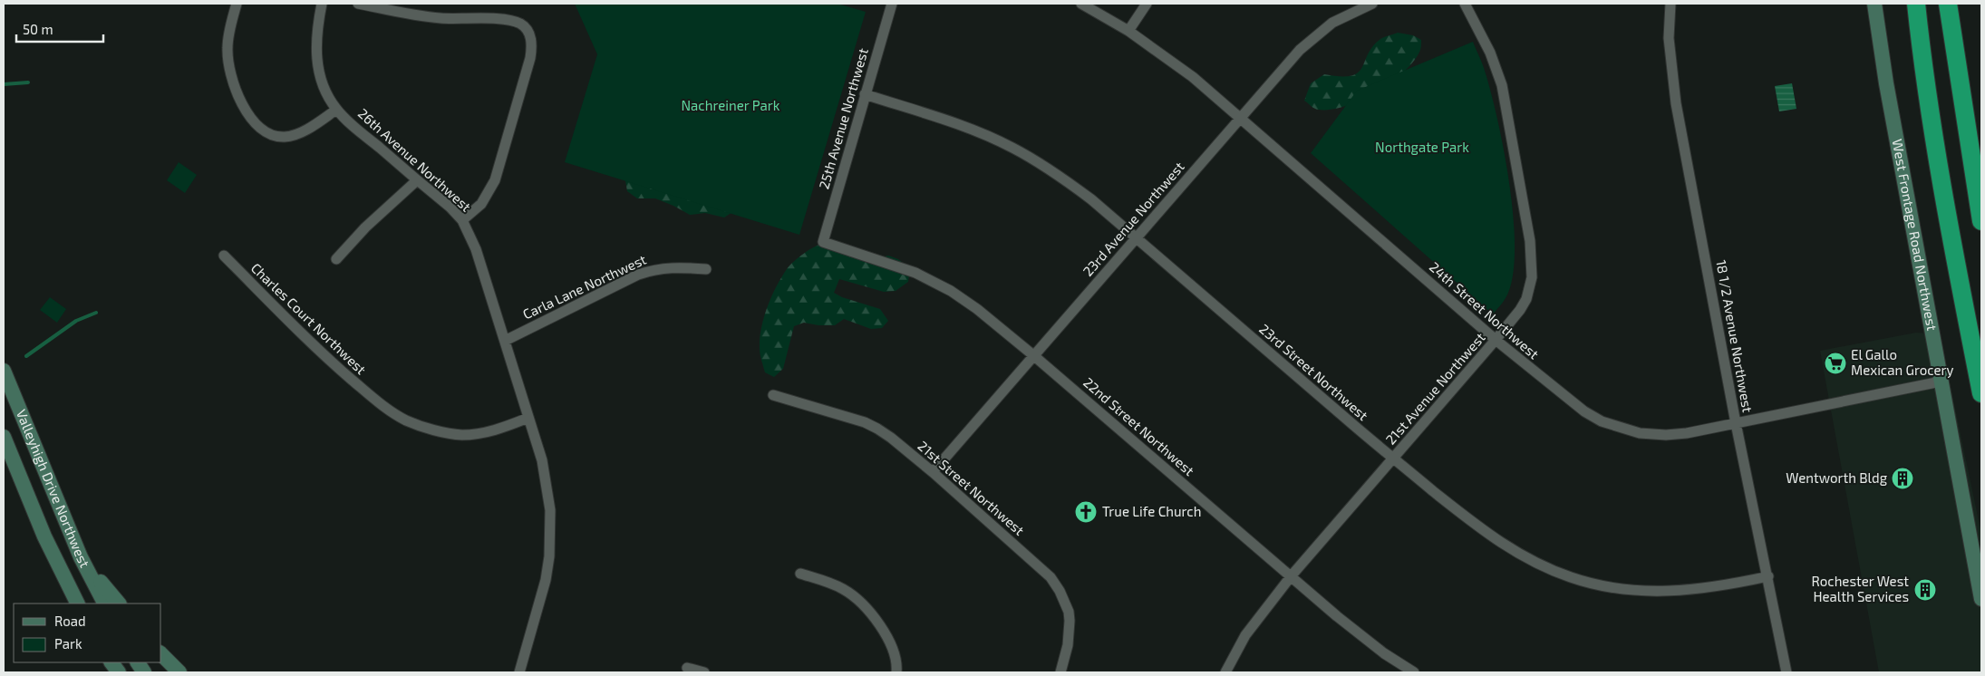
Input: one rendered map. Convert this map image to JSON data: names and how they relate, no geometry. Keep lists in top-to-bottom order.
{
  "streets": {
    "street": [
      "25th Avenue Northwest",
      "26th Avenue Northwest",
      "23rd Avenue Northwest",
      "West Frontage Road Northwest",
      "Carla Lane Northwest",
      "24th Street Northwest",
      "Charles Court Northwest",
      "18 1/2 Avenue Northwest",
      "23rd Street Northwest",
      "21st Avenue Northwest",
      "22nd Street Northwest",
      "Valleyhigh Drive Northwest",
      "21st Street Northwest"
    ]
  },
  "crossings": [
    ["25th Avenue Northwest", "23rd Street Northwest"],
    ["25th Avenue Northwest", "22nd Street Northwest"],
    ["26th Avenue Northwest", "Carla Lane Northwest"],
    ["26th Avenue Northwest", "Charles Court Northwest"],
    ["23rd Avenue Northwest", "24th Street Northwest"],
    ["23rd Avenue Northwest", "23rd Street Northwest"],
    ["23rd Avenue Northwest", "22nd Street Northwest"],
    ["23rd Avenue Northwest", "21st Street Northwest"],
    ["West Frontage Road Northwest", "24th Street Northwest"],
    ["24th Street Northwest", "18 1/2 Avenue Northwest"],
    ["24th Street Northwest", "21st Avenue Northwest"],
    ["18 1/2 Avenue Northwest", "23rd Street Northwest"],
    ["23rd Street Northwest", "21st Avenue Northwest"],
    ["21st Avenue Northwest", "22nd Street Northwest"]
  ],
  "parks": ["Nachreiner Park", "Northgate Park"],
  "places": {
    "supermarket": ["El Gallo Mexican Grocery"],
    "building": ["Wentworth Bldg", "Rochester West Health Services"],
    "church": ["True Life Church"]
  },
  "legend": ["Road", "Park"],
  "scale_bar": "50 m"
}
